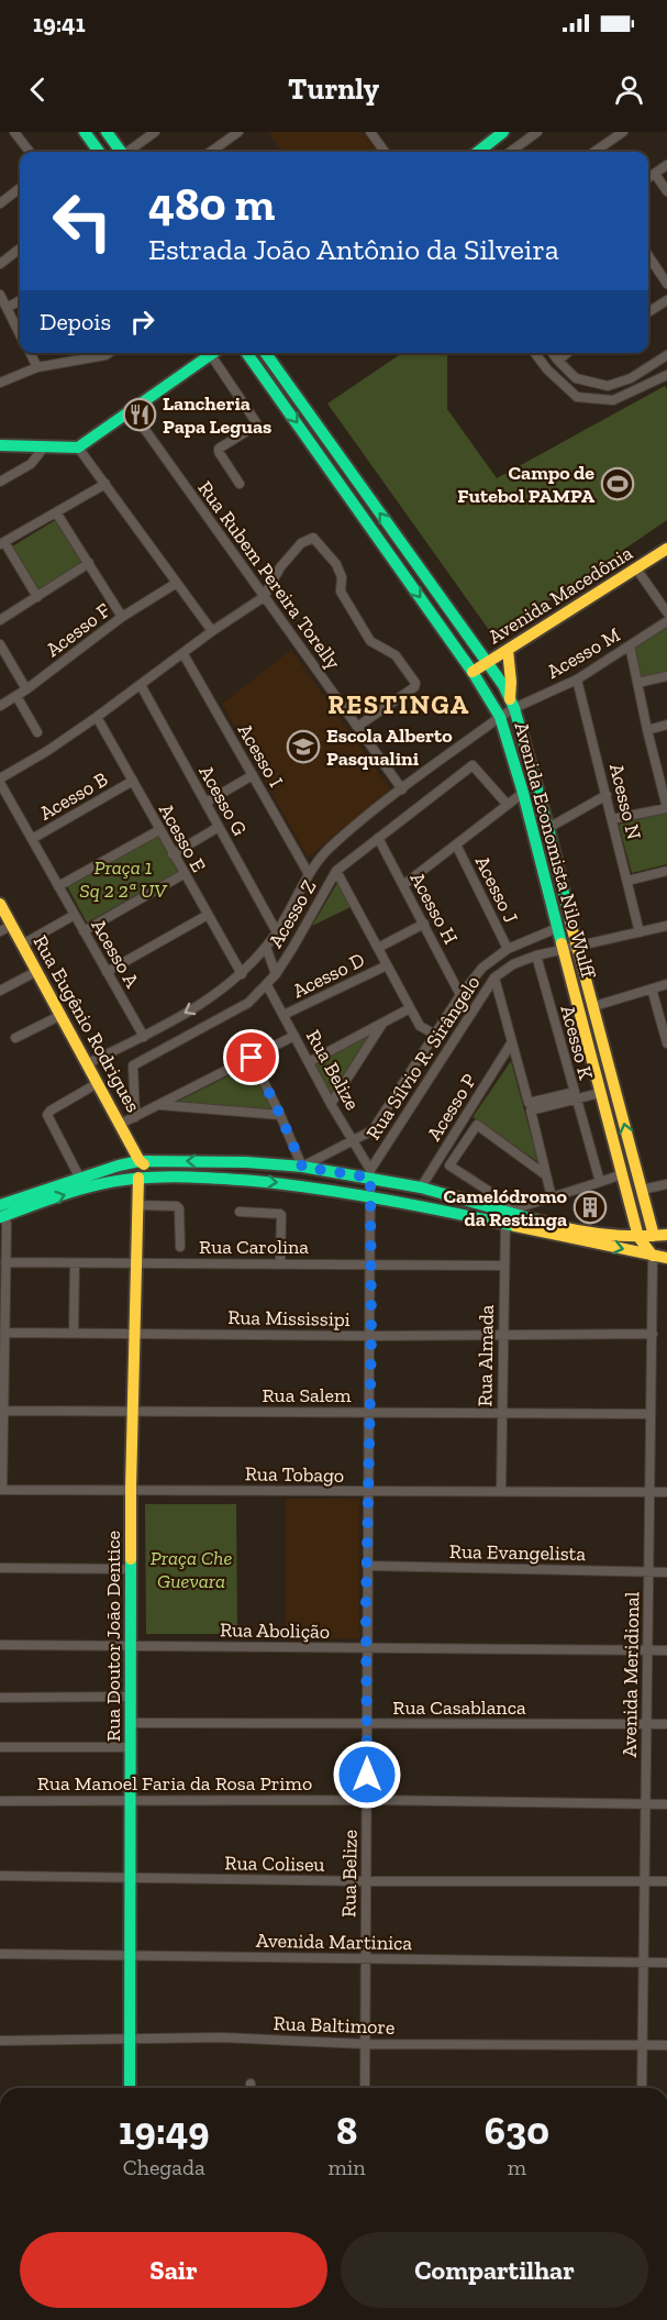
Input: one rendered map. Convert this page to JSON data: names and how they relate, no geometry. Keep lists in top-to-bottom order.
{
  "streets": {
    "street": [
      "Rua Rubem Pereira Torelly",
      "Avenida Macedônia",
      "Acesso F",
      "Acesso M",
      "Acesso I",
      "Acesso B",
      "Acesso G",
      "Acesso N",
      "Acesso E",
      "Avenida Economista Nilo Wulff",
      "Acesso J",
      "Acesso H",
      "Acesso Z",
      "Acesso A",
      "Acesso D",
      "Rua Eugênio Rodrigues",
      "Acesso K",
      "Rua Sílvio R. Sirângelo",
      "Rua Belize",
      "Acesso P",
      "Rua Carolina",
      "Rua Mississipi",
      "Rua Almada",
      "Rua Salem",
      "Rua Tobago",
      "Rua Evangelista",
      "Rua Abolição",
      "Rua Doutor João Dentice",
      "Avenida Meridional",
      "Rua Casablanca",
      "Rua Manoel Faria da Rosa Primo",
      "Rua Coliseu",
      "Avenida Martinica",
      "Rua Baltimore"
    ]
  },
  "crossings": [
    ["Rua Rubem Pereira Torelly", "Acesso M"],
    ["Avenida Macedônia", "Avenida Economista Nilo Wulff"],
    ["Acesso M", "Acesso I"],
    ["Acesso M", "Acesso G"],
    ["Acesso M", "Acesso N"],
    ["Acesso M", "Acesso E"],
    ["Acesso M", "Avenida Economista Nilo Wulff"],
    ["Acesso M", "Acesso A"],
    ["Acesso M", "Rua Eugênio Rodrigues"],
    ["Acesso B", "Acesso E"],
    ["Acesso B", "Acesso A"],
    ["Acesso N", "Rua Sílvio R. Sirângelo"],
    ["Avenida Economista Nilo Wulff", "Acesso K"],
    ["Avenida Economista Nilo Wulff", "Rua Sílvio R. Sirângelo"],
    ["Acesso H", "Acesso Z"],
    ["Acesso Z", "Rua Belize"],
    ["Acesso D", "Rua Belize"],
    ["Acesso K", "Rua Sílvio R. Sirângelo"],
    ["Rua Sílvio R. Sirângelo", "Rua Belize"],
    ["Rua Belize", "Rua Carolina"],
    ["Rua Belize", "Rua Mississipi"],
    ["Rua Belize", "Rua Salem"],
    ["Rua Belize", "Rua Tobago"],
    ["Rua Belize", "Rua Evangelista"],
    ["Rua Belize", "Rua Abolição"],
    ["Rua Belize", "Rua Casablanca"],
    ["Rua Belize", "Rua Manoel Faria da Rosa Primo"],
    ["Rua Belize", "Rua Coliseu"],
    ["Rua Belize", "Avenida Martinica"],
    ["Rua Belize", "Rua Baltimore"],
    ["Rua Carolina", "Rua Almada"],
    ["Rua Carolina", "Rua Doutor João Dentice"],
    ["Rua Mississipi", "Rua Almada"],
    ["Rua Mississipi", "Rua Doutor João Dentice"],
    ["Rua Mississipi", "Avenida Meridional"],
    ["Rua Almada", "Rua Salem"],
    ["Rua Almada", "Rua Tobago"],
    ["Rua Salem", "Rua Doutor João Dentice"],
    ["Rua Salem", "Avenida Meridional"],
    ["Rua Tobago", "Rua Doutor João Dentice"],
    ["Rua Tobago", "Avenida Meridional"],
    ["Rua Evangelista", "Avenida Meridional"],
    ["Rua Abolição", "Rua Doutor João Dentice"],
    ["Rua Abolição", "Avenida Meridional"],
    ["Rua Doutor João Dentice", "Rua Casablanca"],
    ["Rua Doutor João Dentice", "Rua Manoel Faria da Rosa Primo"],
    ["Rua Doutor João Dentice", "Rua Coliseu"],
    ["Rua Doutor João Dentice", "Avenida Martinica"],
    ["Rua Doutor João Dentice", "Rua Baltimore"],
    ["Avenida Meridional", "Rua Casablanca"],
    ["Avenida Meridional", "Rua Manoel Faria da Rosa Primo"],
    ["Avenida Meridional", "Rua Coliseu"],
    ["Avenida Meridional", "Avenida Martinica"],
    ["Avenida Meridional", "Rua Baltimore"]
  ],
  "districts": ["RESTINGA"],
  "parks": ["Praça 1 Sq 2 2ª UV", "Praça Che Guevara"],
  "places": {
    "restaurant": ["Lancheria Papa Leguas"],
    "sports": ["Campo de Futebol PAMPA"],
    "school or university": ["Escola Alberto Pasqualini"],
    "building": ["Camelódromo da Restinga"]
  },
  "page": {
    "status": "19:41",
    "header": "Turnly",
    "turn": ["480 m", "Estrada João Antônio da Silveira"],
    "then": "Depois",
    "eta": [
      "19:49",
      "Chegada",
      "8",
      "min",
      "630",
      "m"
    ],
    "buttons": ["Sair", "Compartilhar"]
  }
}
